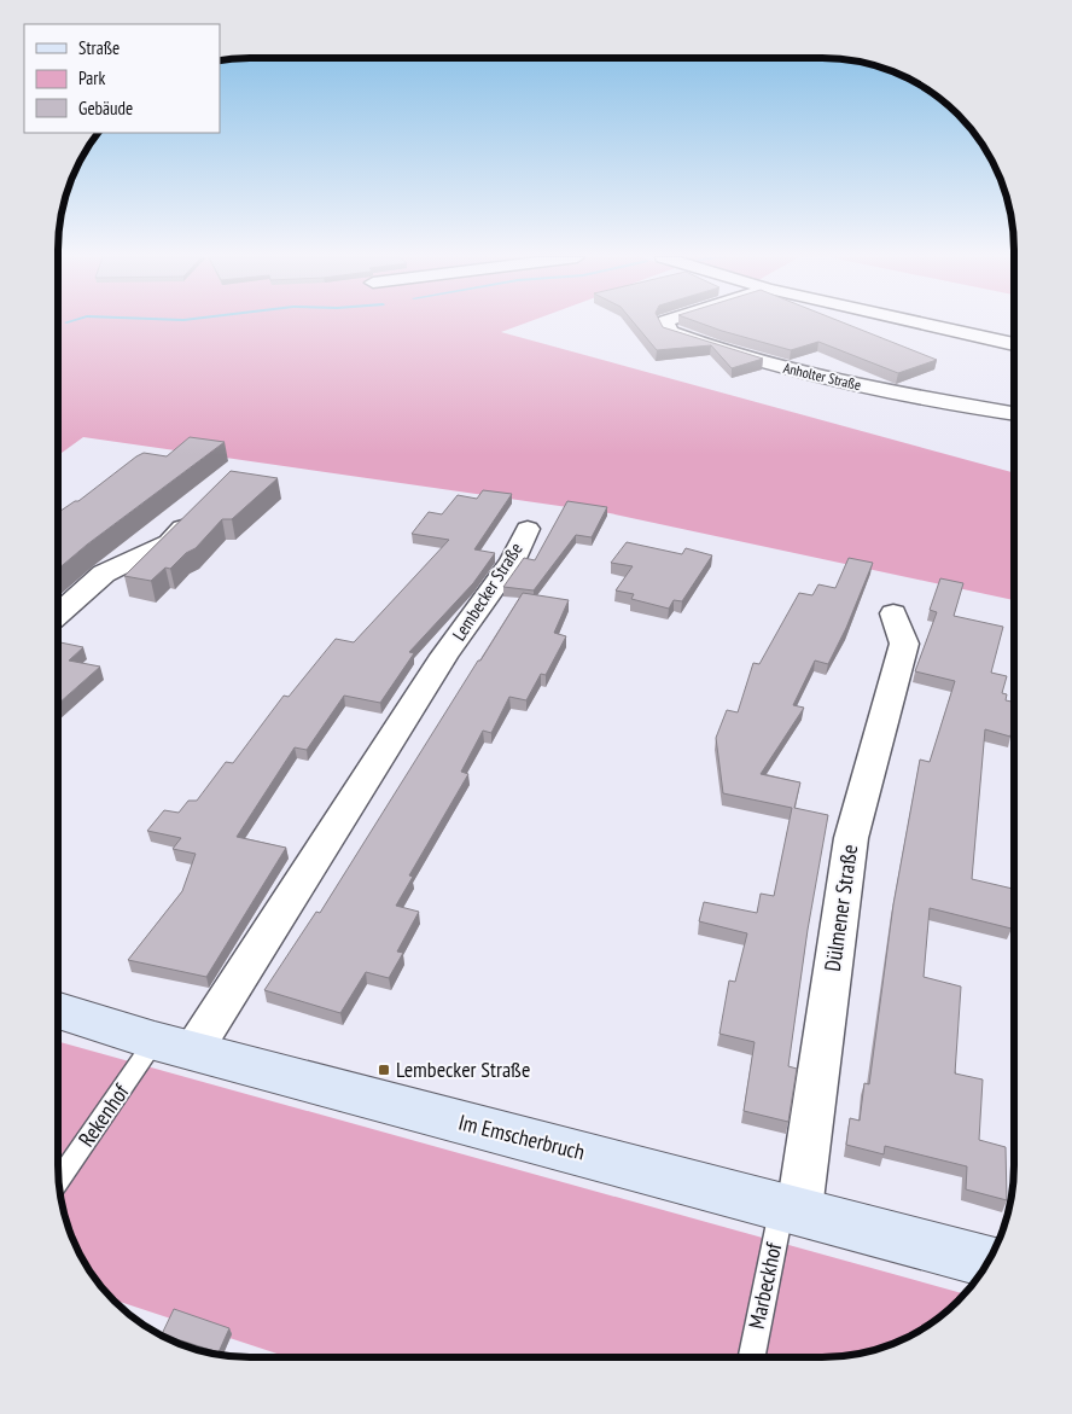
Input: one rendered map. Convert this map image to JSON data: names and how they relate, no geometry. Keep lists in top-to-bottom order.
{
  "streets": {
    "street": [
      "Anholter Straße",
      "Lembecker Straße",
      "Dülmener Straße",
      "Im Emscherbruch"
    ],
    "lane": ["Rekenhof", "Marbeckhof"]
  },
  "crossings": [
    ["Lembecker Straße", "Rekenhof"],
    ["Lembecker Straße", "Im Emscherbruch"],
    ["Dülmener Straße", "Im Emscherbruch"],
    ["Dülmener Straße", "Marbeckhof"],
    ["Rekenhof", "Im Emscherbruch"],
    ["Im Emscherbruch", "Marbeckhof"]
  ],
  "places": {
    "transit": ["Lembecker Straße"]
  },
  "legend": ["Straße", "Park", "Gebäude"]
}
